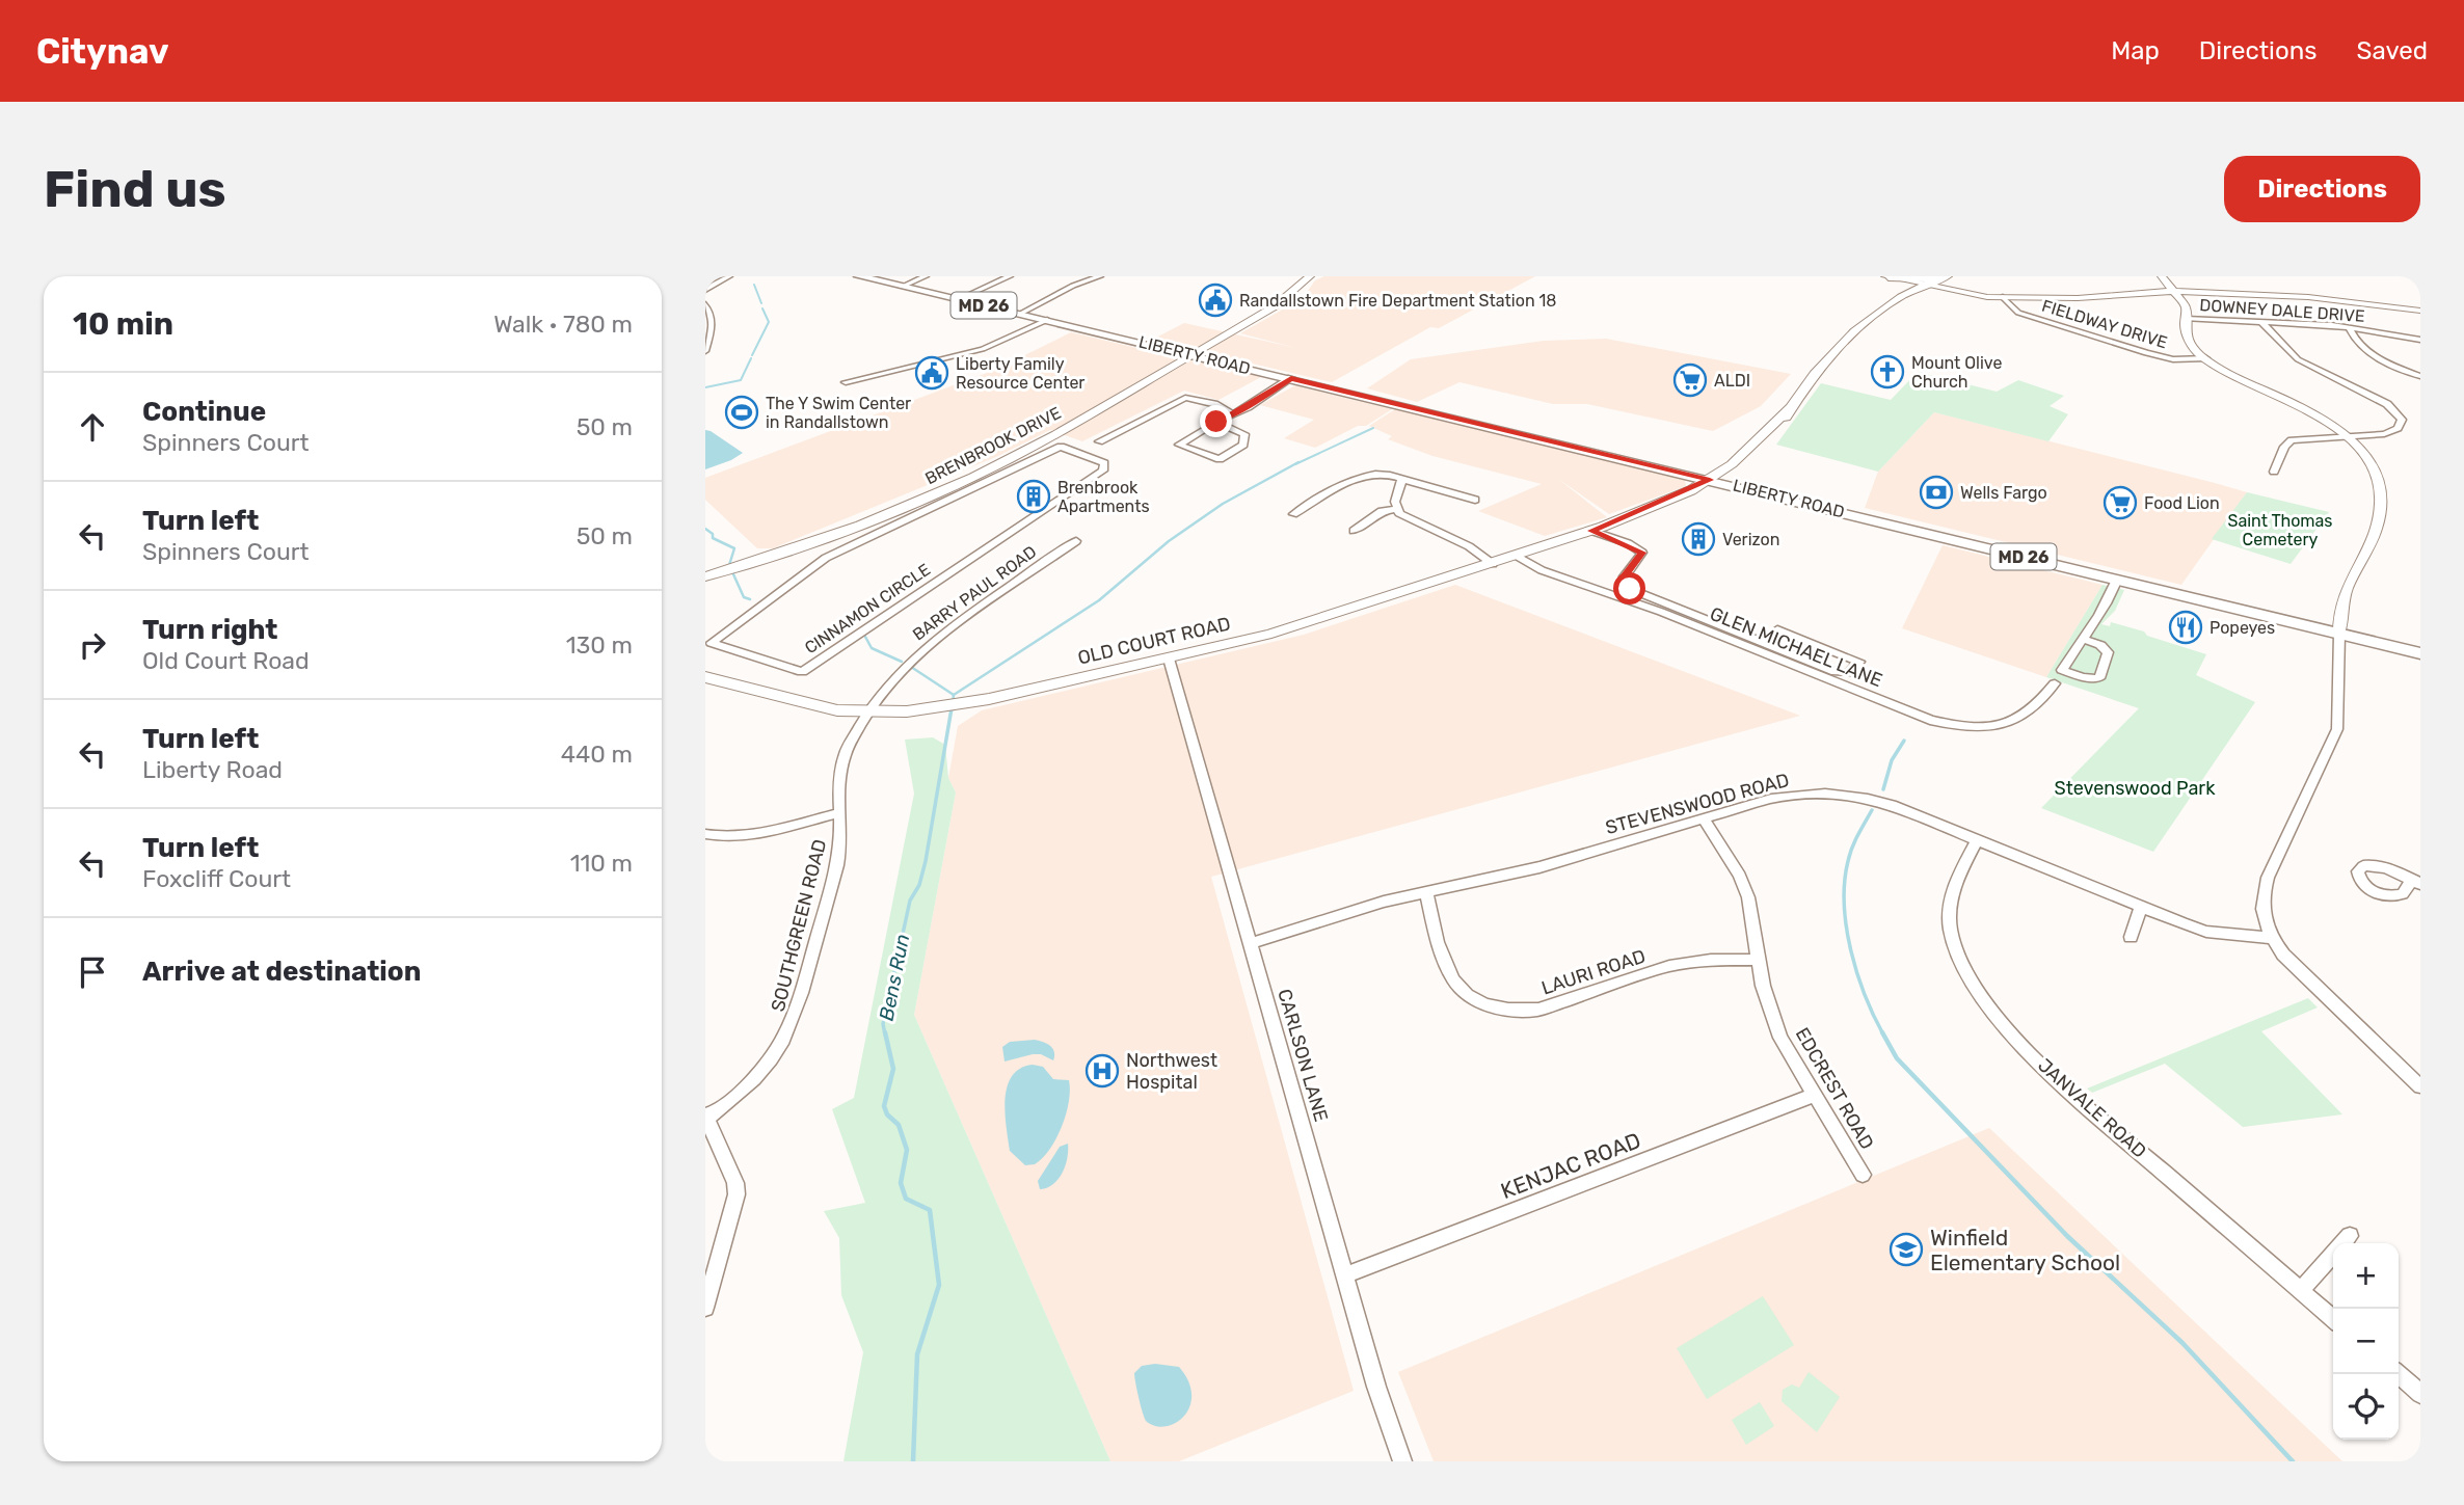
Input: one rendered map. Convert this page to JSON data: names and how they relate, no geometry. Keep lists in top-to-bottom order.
{
  "streets": {
    "main road": [
      "MD 26",
      "LIBERTY ROAD",
      "BRENBROOK DRIVE",
      "OLD COURT ROAD"
    ],
    "street": [
      "DOWNEY DALE DRIVE",
      "FIELDWAY DRIVE",
      "BARRY PAUL ROAD",
      "CINNAMON CIRCLE",
      "GLEN MICHAEL LANE",
      "STEVENSWOOD ROAD",
      "SOUTHGREEN ROAD",
      "LAURI ROAD",
      "CARLSON LANE",
      "EDCREST ROAD",
      "JANVALE ROAD",
      "KENJAC ROAD"
    ]
  },
  "crossings": [
    ["LIBERTY ROAD", "BRENBROOK DRIVE"],
    ["LIBERTY ROAD", "OLD COURT ROAD"],
    ["BRENBROOK DRIVE", "CINNAMON CIRCLE"],
    ["BARRY PAUL ROAD", "OLD COURT ROAD"],
    ["BARRY PAUL ROAD", "SOUTHGREEN ROAD"],
    ["OLD COURT ROAD", "GLEN MICHAEL LANE"],
    ["OLD COURT ROAD", "SOUTHGREEN ROAD"],
    ["OLD COURT ROAD", "CARLSON LANE"],
    ["STEVENSWOOD ROAD", "LAURI ROAD"],
    ["STEVENSWOOD ROAD", "CARLSON LANE"],
    ["STEVENSWOOD ROAD", "EDCREST ROAD"],
    ["STEVENSWOOD ROAD", "JANVALE ROAD"],
    ["LAURI ROAD", "EDCREST ROAD"],
    ["CARLSON LANE", "KENJAC ROAD"],
    ["EDCREST ROAD", "KENJAC ROAD"]
  ],
  "water": ["Bens Run"],
  "parks": ["Saint Thomas Cemetery", "Stevenswood Park"],
  "places": {
    "public building": ["Randallstown Fire Department Station 18", "Liberty Family Resource Center"],
    "church": ["Mount Olive Church"],
    "supermarket": ["ALDI", "Food Lion"],
    "sports": ["The Y Swim Center in Randallstown"],
    "bank": ["Wells Fargo"],
    "building": ["Brenbrook Apartments", "Verizon"],
    "restaurant": ["Popeyes"],
    "hospital": ["Northwest Hospital"],
    "school or university": ["Winfield Elementary School"]
  },
  "page": {
    "header": "Citynav",
    "nav": ["Map", "Directions", "Saved"],
    "buttons": "Directions",
    "title": "Find us",
    "heading": ["10 min", "Walk · 780 m"],
    "list": [
      ["Continue", "Spinners Court", "50 m"],
      ["Turn left", "Spinners Court", "50 m"],
      ["Turn right", "Old Court Road", "130 m"],
      ["Turn left", "Liberty Road", "440 m"],
      ["Turn left", "Foxcliff Court", "110 m"],
      "Arrive at destination"
    ],
    "map_buttons": ["+", "−"]
  }
}
